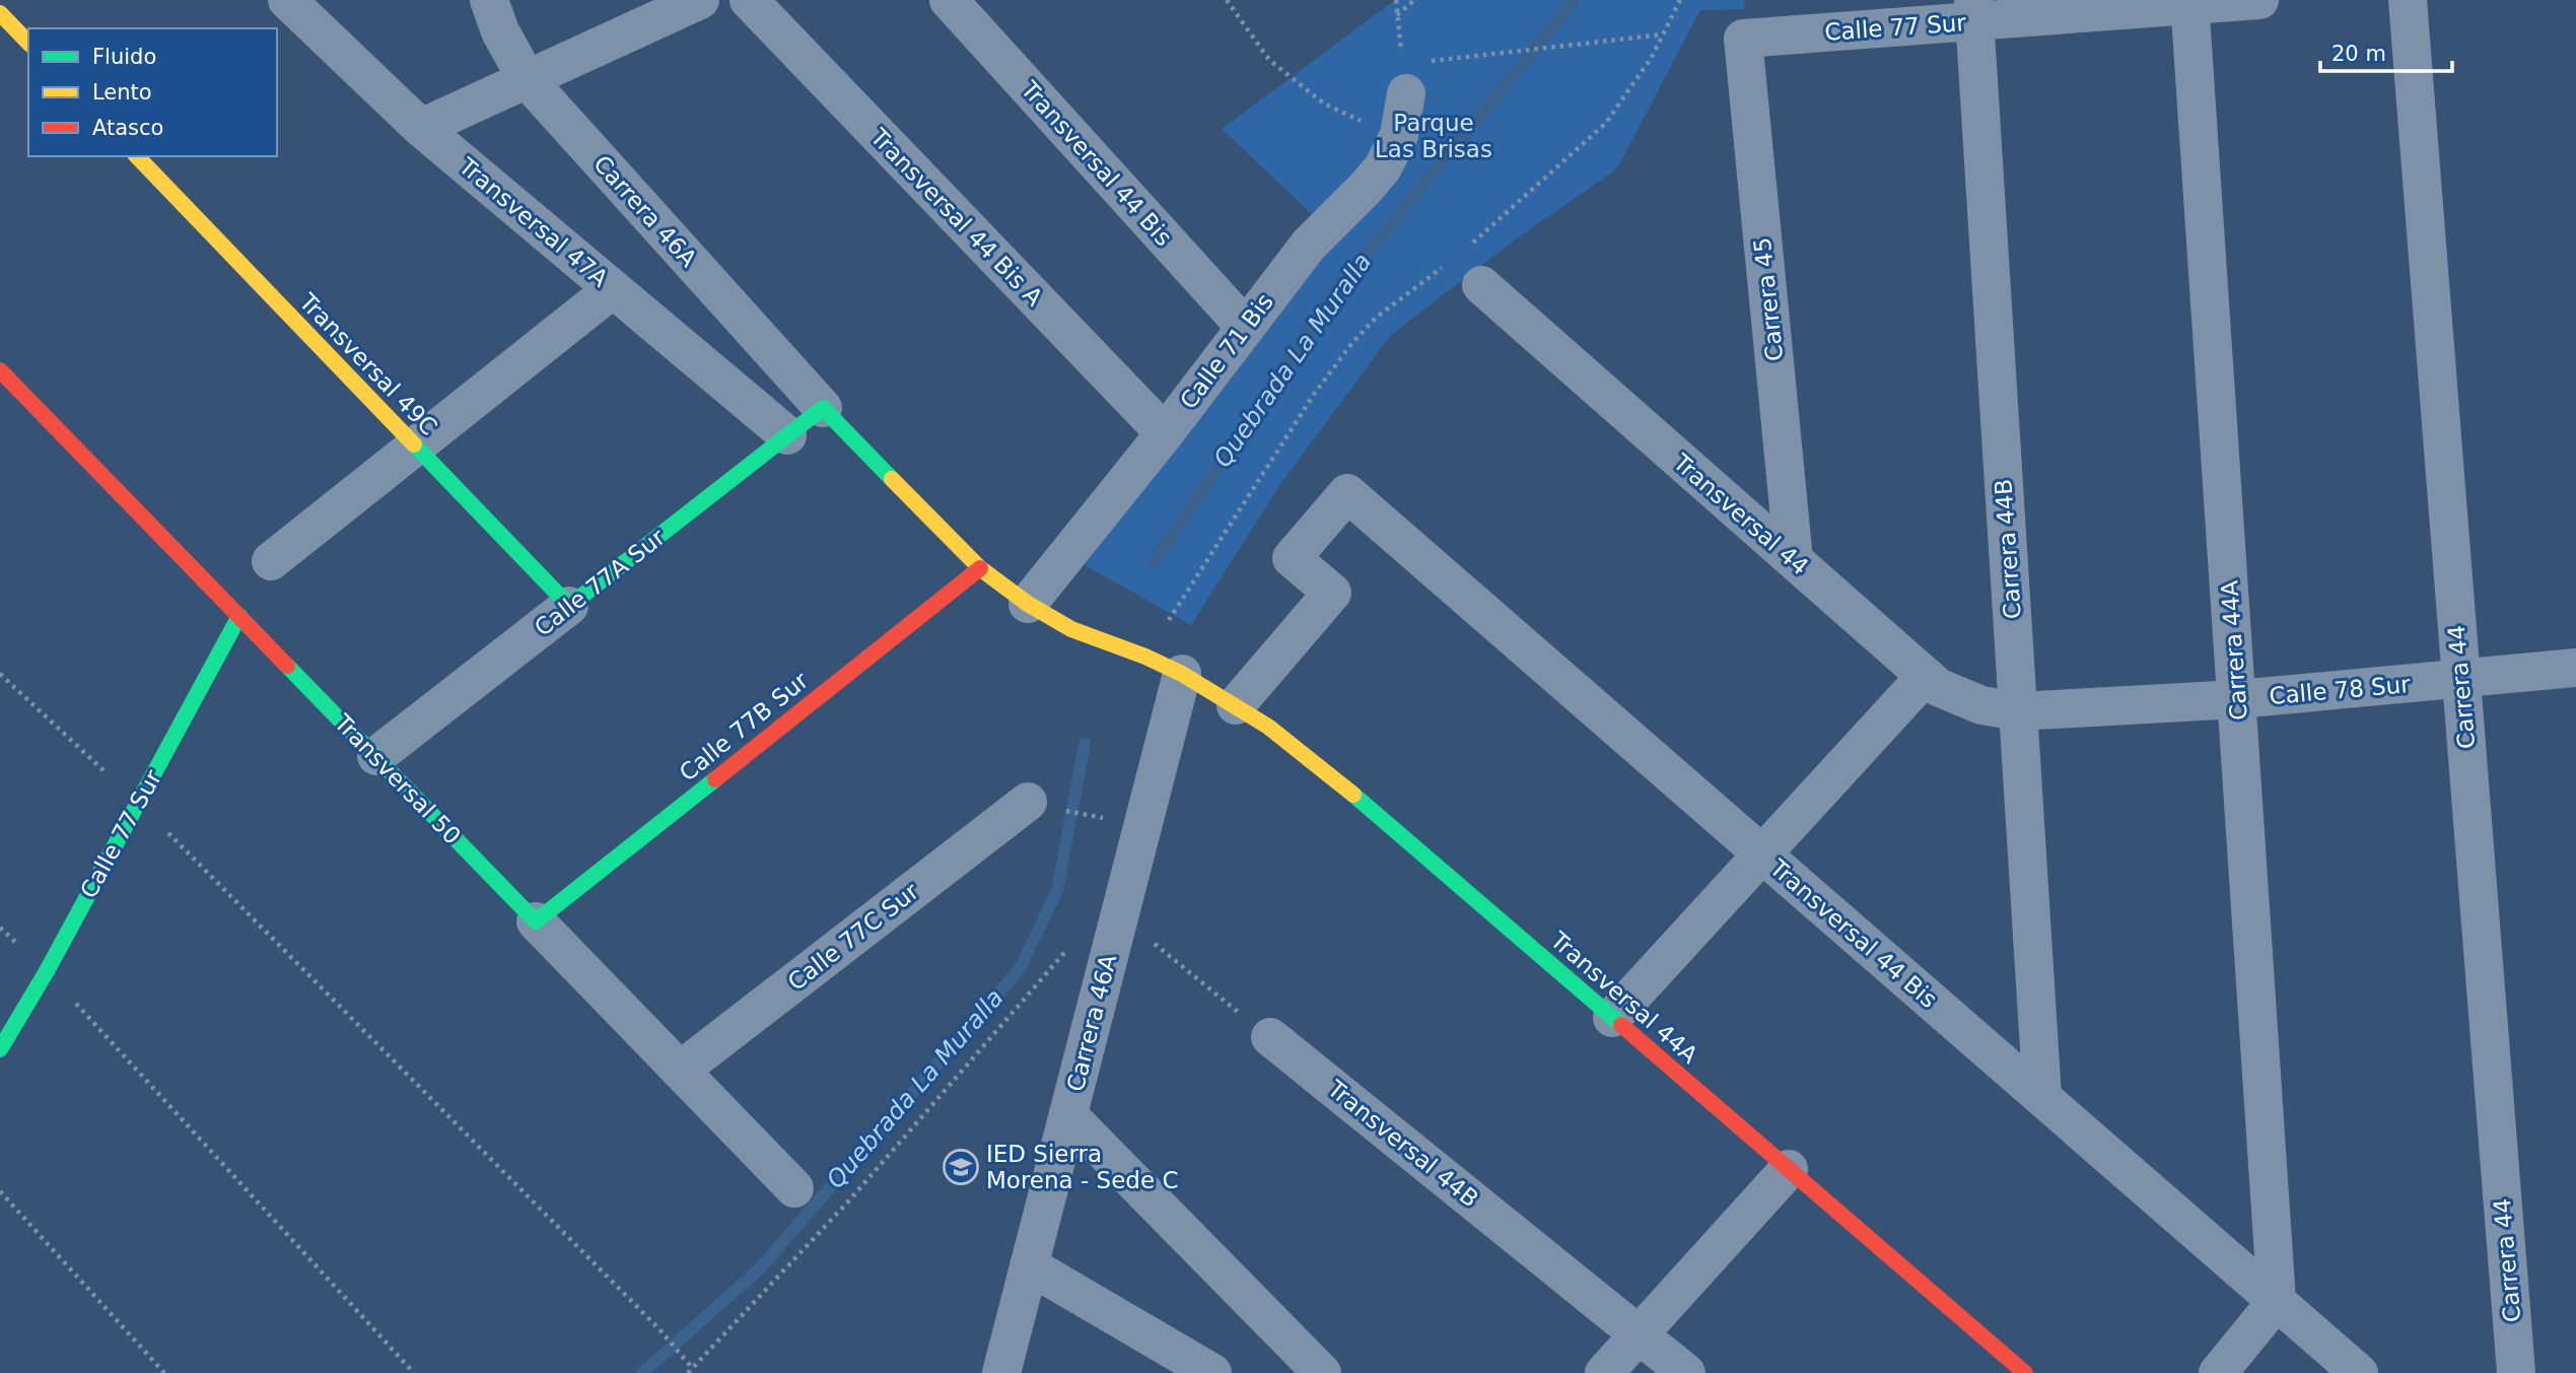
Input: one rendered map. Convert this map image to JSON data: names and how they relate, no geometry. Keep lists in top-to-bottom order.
{
  "streets": {
    "street": [
      "Calle 77 Sur",
      "Transversal 44 Bis",
      "Carrera 46A",
      "Transversal 44 Bis A",
      "Transversal 47A",
      "Carrera 45",
      "Calle 71 Bis",
      "Transversal 49C",
      "Transversal 44",
      "Carrera 44B",
      "Calle 77A Sur",
      "Carrera 44A",
      "Carrera 44",
      "Calle 78 Sur",
      "Calle 77B Sur",
      "Transversal 50",
      "Calle 77C Sur",
      "Transversal 44A",
      "Transversal 44B"
    ]
  },
  "crossings": [
    ["Calle 77 Sur", "Carrera 45"],
    ["Calle 77 Sur", "Carrera 44B"],
    ["Calle 77 Sur", "Carrera 44A"],
    ["Calle 77 Sur", "Transversal 50"],
    ["Transversal 44 Bis", "Calle 71 Bis"],
    ["Transversal 44 Bis", "Carrera 44B"],
    ["Transversal 44 Bis", "Carrera 44A"],
    ["Transversal 44 Bis", "Transversal 44A"],
    ["Carrera 46A", "Calle 77A Sur"],
    ["Carrera 46A", "Transversal 44A"],
    ["Transversal 44 Bis A", "Calle 71 Bis"],
    ["Transversal 47A", "Calle 77A Sur"],
    ["Carrera 45", "Transversal 44"],
    ["Transversal 49C", "Calle 77A Sur"],
    ["Transversal 44", "Carrera 44B"],
    ["Transversal 44", "Calle 78 Sur"],
    ["Carrera 44B", "Calle 78 Sur"],
    ["Calle 77A Sur", "Transversal 50"],
    ["Carrera 44A", "Calle 78 Sur"],
    ["Carrera 44", "Calle 78 Sur"],
    ["Calle 77B Sur", "Transversal 50"],
    ["Transversal 50", "Calle 77C Sur"]
  ],
  "water": ["Quebrada La Muralla"],
  "parks": ["Parque Las Brisas"],
  "places": {
    "school or university": ["IED Sierra Morena - Sede C"]
  },
  "legend": ["Fluido", "Lento", "Atasco"],
  "scale_bar": "20 m"
}
